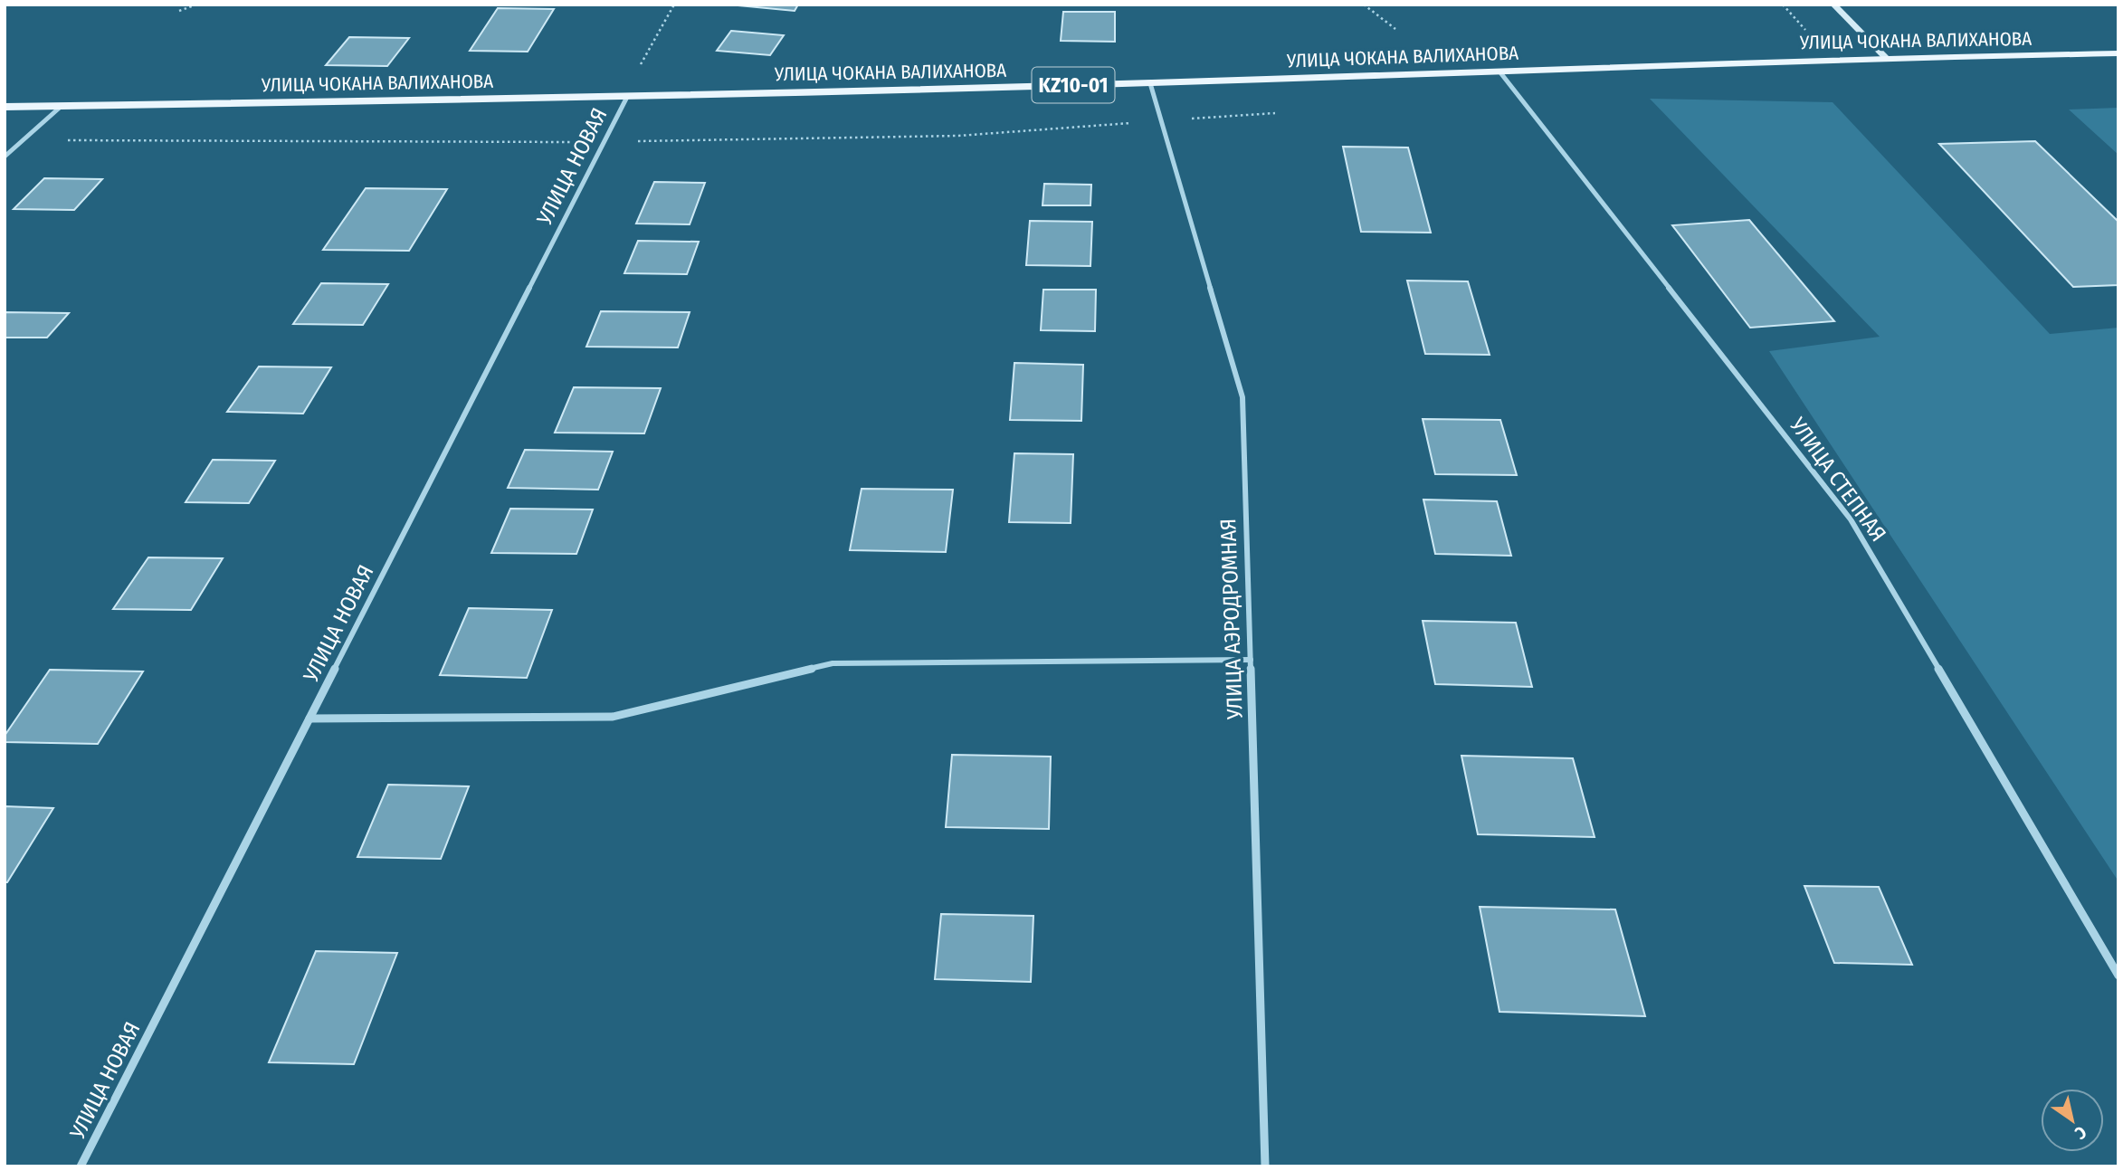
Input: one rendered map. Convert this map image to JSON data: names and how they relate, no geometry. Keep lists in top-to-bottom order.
{
  "streets": {
    "main road": ["УЛИЦА ЧОКАНА ВАЛИХАНОВА", "KZ10-01"],
    "street": ["УЛИЦА НОВАЯ", "УЛИЦА СТЕПНАЯ", "УЛИЦА АЭРОДРОМНАЯ"]
  },
  "crossings": [
    ["УЛИЦА ЧОКАНА ВАЛИХАНОВА", "УЛИЦА НОВАЯ"],
    ["УЛИЦА ЧОКАНА ВАЛИХАНОВА", "УЛИЦА СТЕПНАЯ"],
    ["УЛИЦА ЧОКАНА ВАЛИХАНОВА", "УЛИЦА АЭРОДРОМНАЯ"]
  ],
  "north": "bottom right"
}
